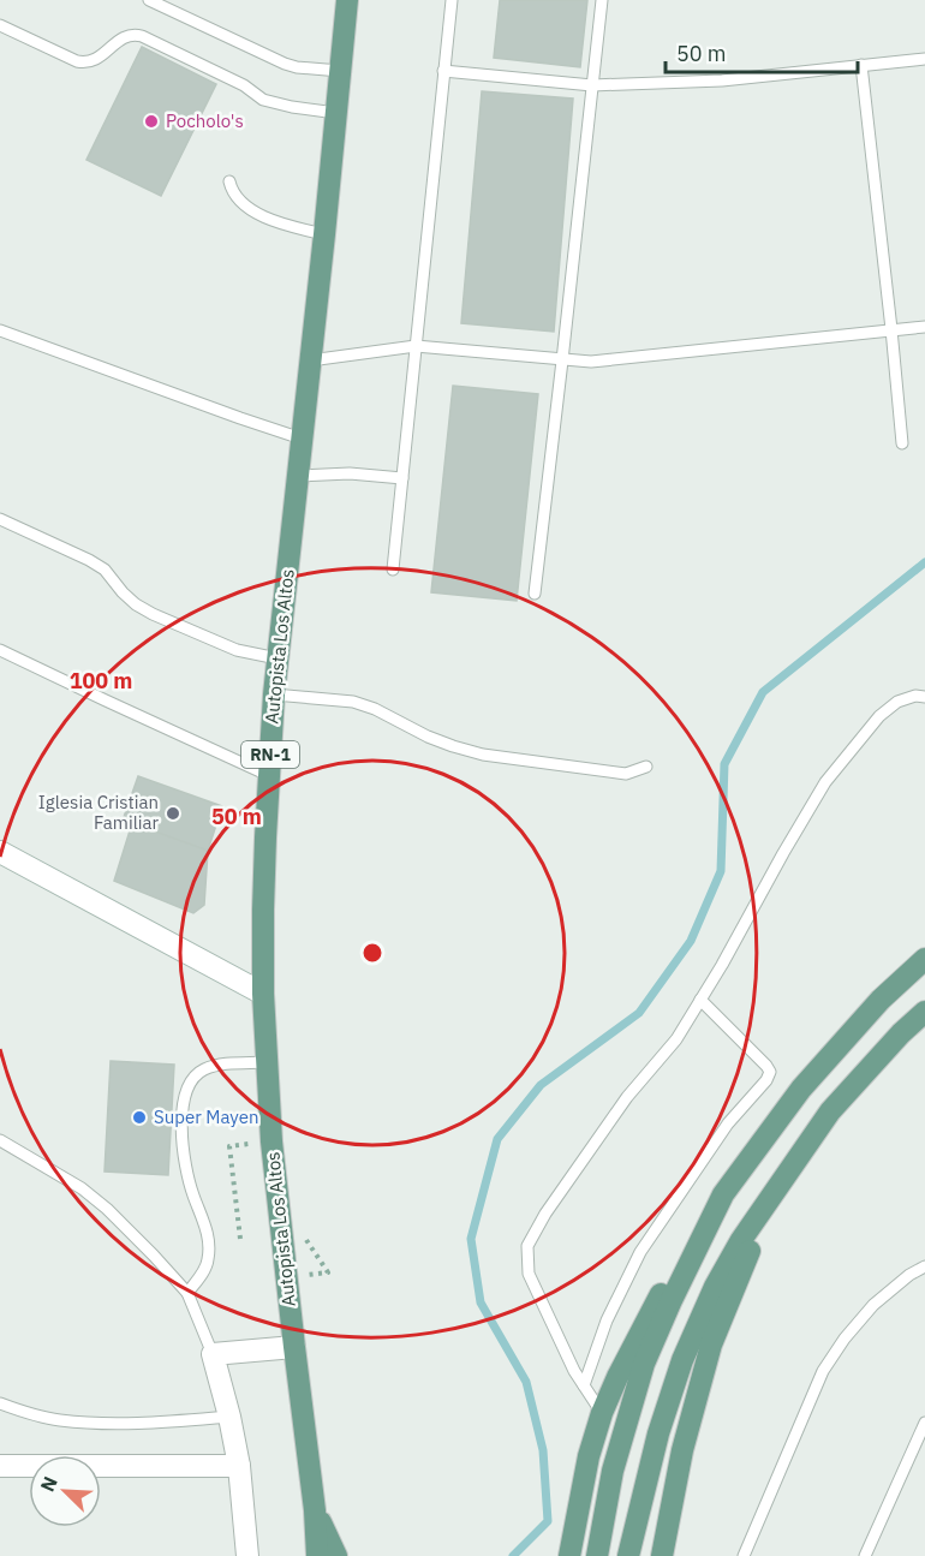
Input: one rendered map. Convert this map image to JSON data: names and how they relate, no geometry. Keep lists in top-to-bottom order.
{
  "streets": {
    "main road": ["Autopista Los Altos", "RN-1"]
  },
  "places": ["Pocholo's", "Iglesia Cristian Familiar", "Super Mayen"],
  "scale_bar": "50 m",
  "north": "top left",
  "rings": ["100 m", "50 m"]
}
